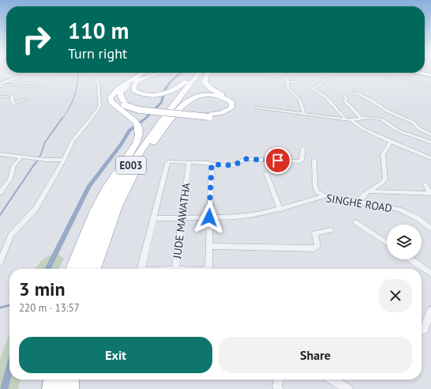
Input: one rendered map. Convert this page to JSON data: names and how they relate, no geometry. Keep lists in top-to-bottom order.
{
  "streets": {
    "highway": ["E003"],
    "street": ["SINGHE ROAD", "JUDE MAWATHA"]
  },
  "crossings": [
    ["SINGHE ROAD", "JUDE MAWATHA"]
  ],
  "page": {
    "turn": ["110 m", "Turn right"],
    "heading": ["3 min", "220 m · 13:57"],
    "buttons": ["Exit", "Share"]
  }
}
